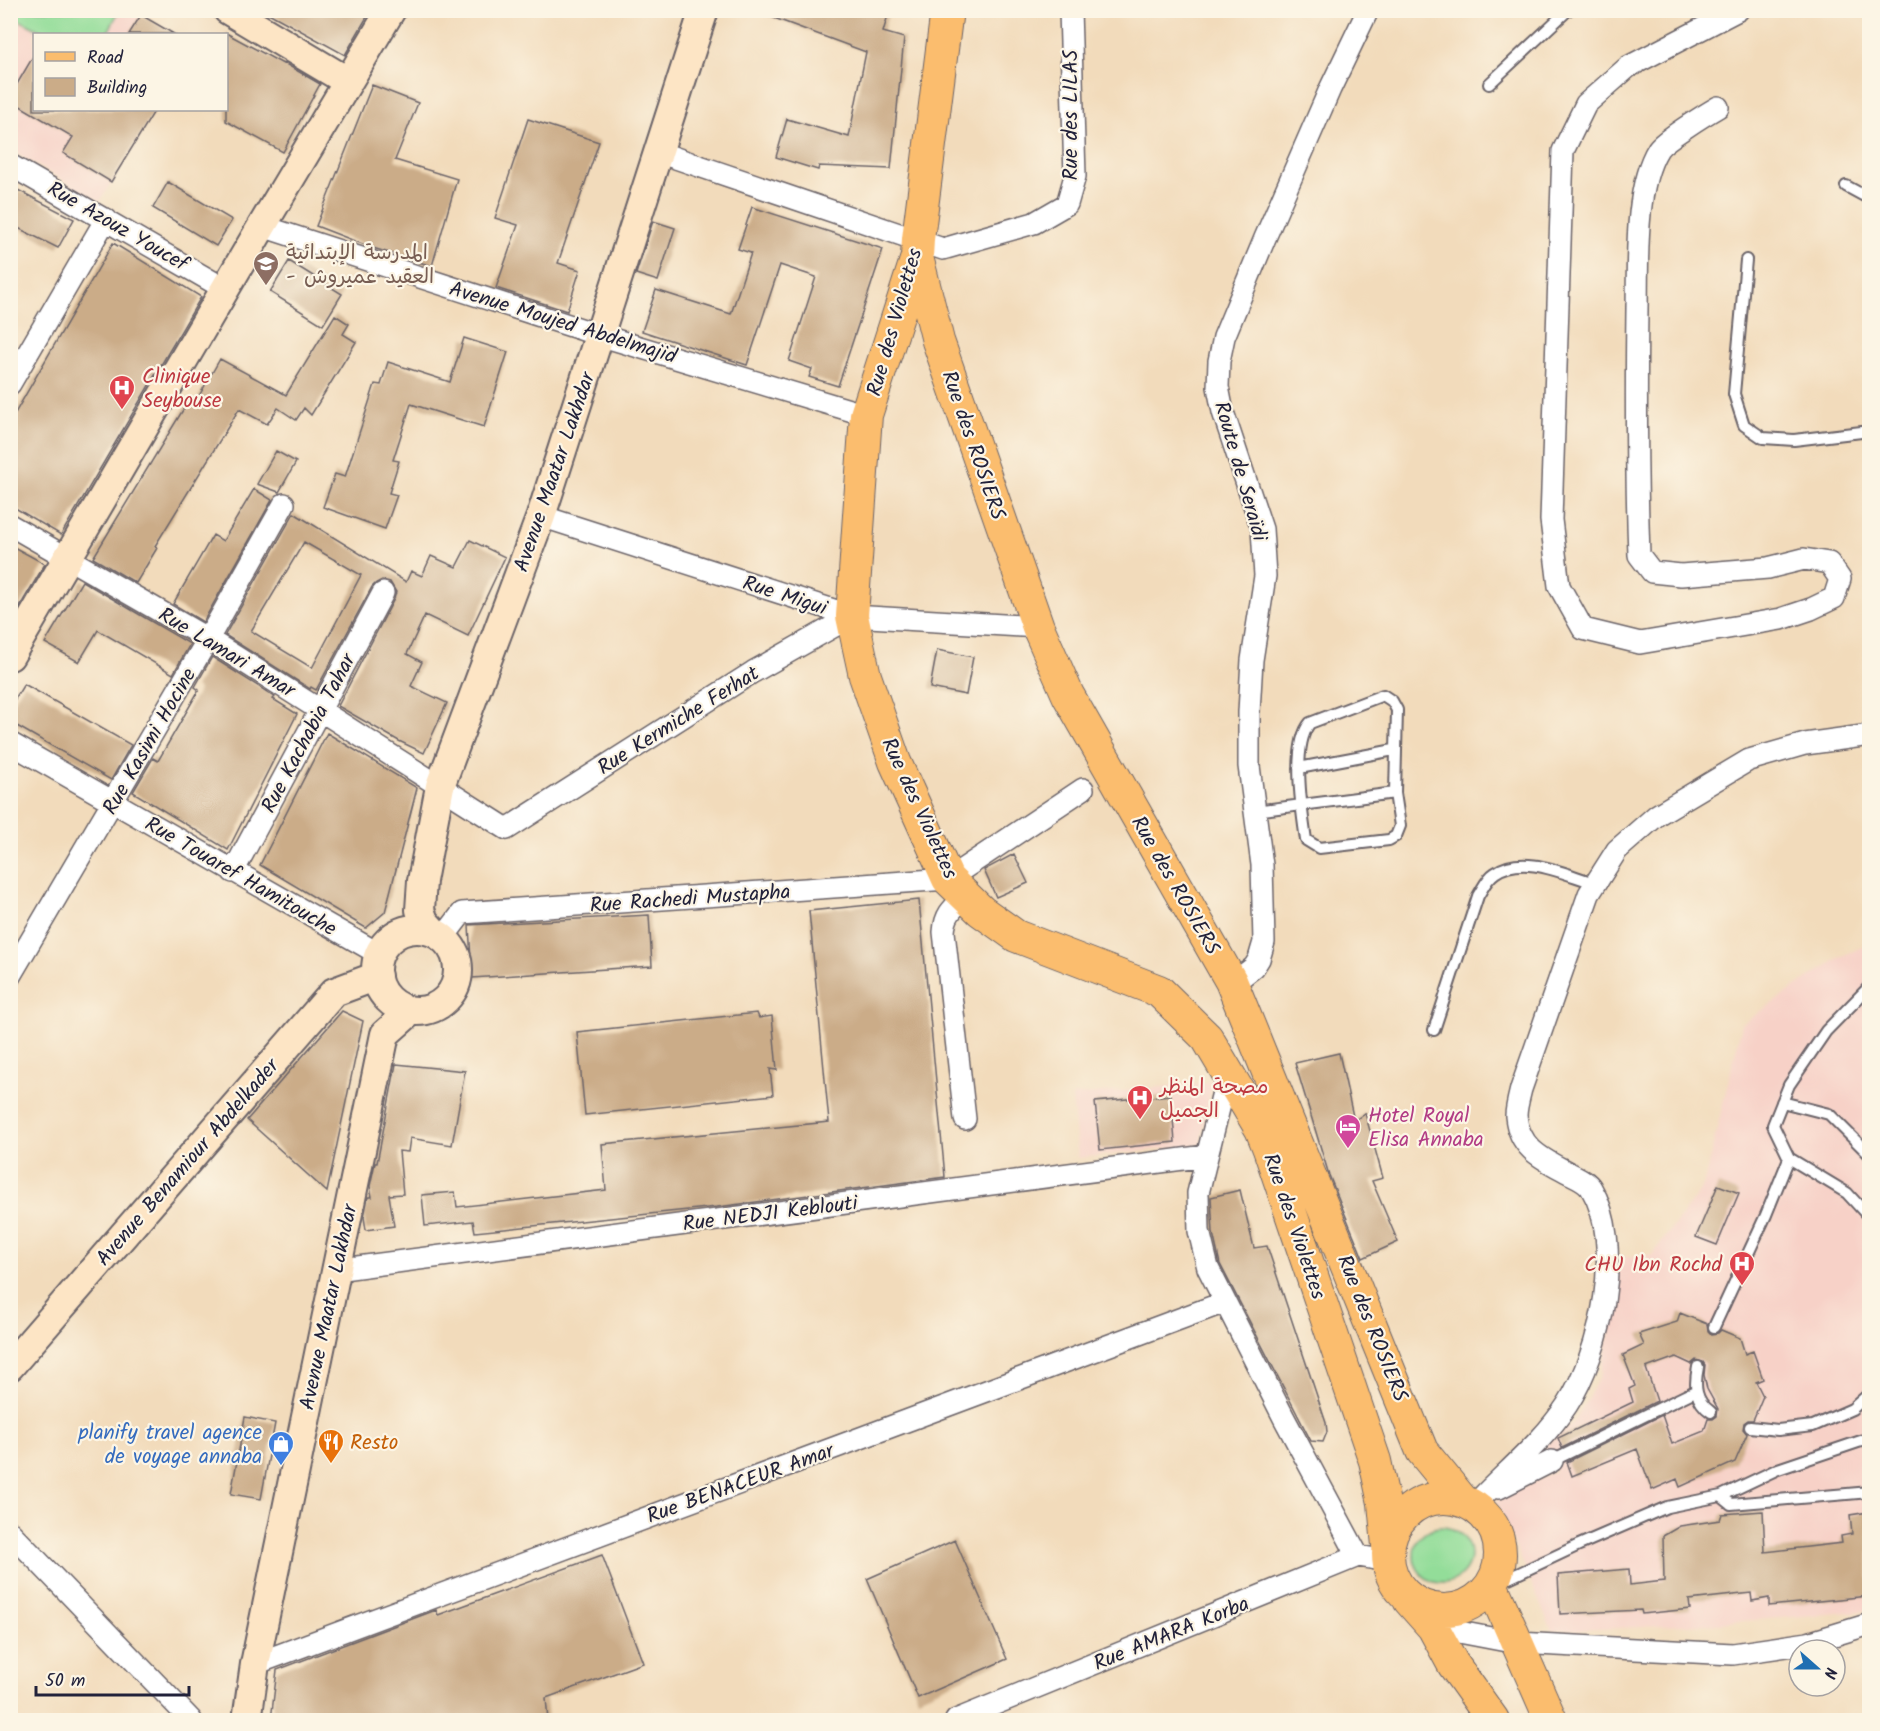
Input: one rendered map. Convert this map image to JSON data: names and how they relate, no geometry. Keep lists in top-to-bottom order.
{
  "streets": {
    "main road": [
      "Rue des Violettes",
      "Rue des ROSIERS",
      "Avenue Maatar Lakhdar",
      "Avenue Benamiour Abdelkader"
    ],
    "street": [
      "Rue des LILAS",
      "Rue Azouz Youcef",
      "Avenue Moujed Abdelmajid",
      "Route de Seraïdi",
      "Rue Migui",
      "Rue Lamari Amar",
      "Rue Kermiche Ferhat",
      "Rue Kachabia Tahar",
      "Rue Kasimi Hocine",
      "Rue Touaref Hamitouche",
      "Rue Rachedi Mustapha",
      "Rue NEDJI Keblouti",
      "Rue BENACEUR Amar",
      "Rue AMARA Korba"
    ]
  },
  "crossings": [
    ["Rue des LILAS", "Rue des Violettes"],
    ["Rue des LILAS", "Rue des ROSIERS"],
    ["Rue des LILAS", "Avenue Maatar Lakhdar"],
    ["Avenue Moujed Abdelmajid", "Rue des Violettes"],
    ["Avenue Moujed Abdelmajid", "Avenue Maatar Lakhdar"],
    ["Rue des Violettes", "Rue des ROSIERS"],
    ["Rue des Violettes", "Rue Migui"],
    ["Rue des Violettes", "Rue Kermiche Ferhat"],
    ["Rue des Violettes", "Rue Rachedi Mustapha"],
    ["Rue des Violettes", "Rue AMARA Korba"],
    ["Rue des ROSIERS", "Route de Seraïdi"],
    ["Rue des ROSIERS", "Rue Migui"],
    ["Rue des ROSIERS", "Rue AMARA Korba"],
    ["Avenue Maatar Lakhdar", "Rue Migui"],
    ["Avenue Maatar Lakhdar", "Rue Lamari Amar"],
    ["Avenue Maatar Lakhdar", "Rue Touaref Hamitouche"],
    ["Avenue Maatar Lakhdar", "Rue Rachedi Mustapha"],
    ["Avenue Maatar Lakhdar", "Avenue Benamiour Abdelkader"],
    ["Avenue Maatar Lakhdar", "Rue NEDJI Keblouti"],
    ["Avenue Maatar Lakhdar", "Rue BENACEUR Amar"],
    ["Rue Migui", "Rue Kermiche Ferhat"],
    ["Rue Lamari Amar", "Rue Kermiche Ferhat"],
    ["Rue Lamari Amar", "Rue Kachabia Tahar"],
    ["Rue Lamari Amar", "Rue Kasimi Hocine"],
    ["Rue Kachabia Tahar", "Rue Touaref Hamitouche"],
    ["Rue Kasimi Hocine", "Rue Touaref Hamitouche"],
    ["Rue Touaref Hamitouche", "Rue Rachedi Mustapha"],
    ["Rue Touaref Hamitouche", "Avenue Benamiour Abdelkader"],
    ["Rue Rachedi Mustapha", "Avenue Benamiour Abdelkader"]
  ],
  "places": {
    "school or university": ["المدرسة الإبتدائية - العقيد عميروش"],
    "hospital": ["Clinique Seybouse", "مصحة المنظر الجميل", "CHU Ibn Rochd"],
    "hotel": ["Hotel Royal Elisa Annaba"],
    "restaurant": ["Resto"],
    "shop": ["planify travel agence de voyage annaba"]
  },
  "legend": ["Road", "Building"],
  "scale_bar": "50 m",
  "north": "right"
}
